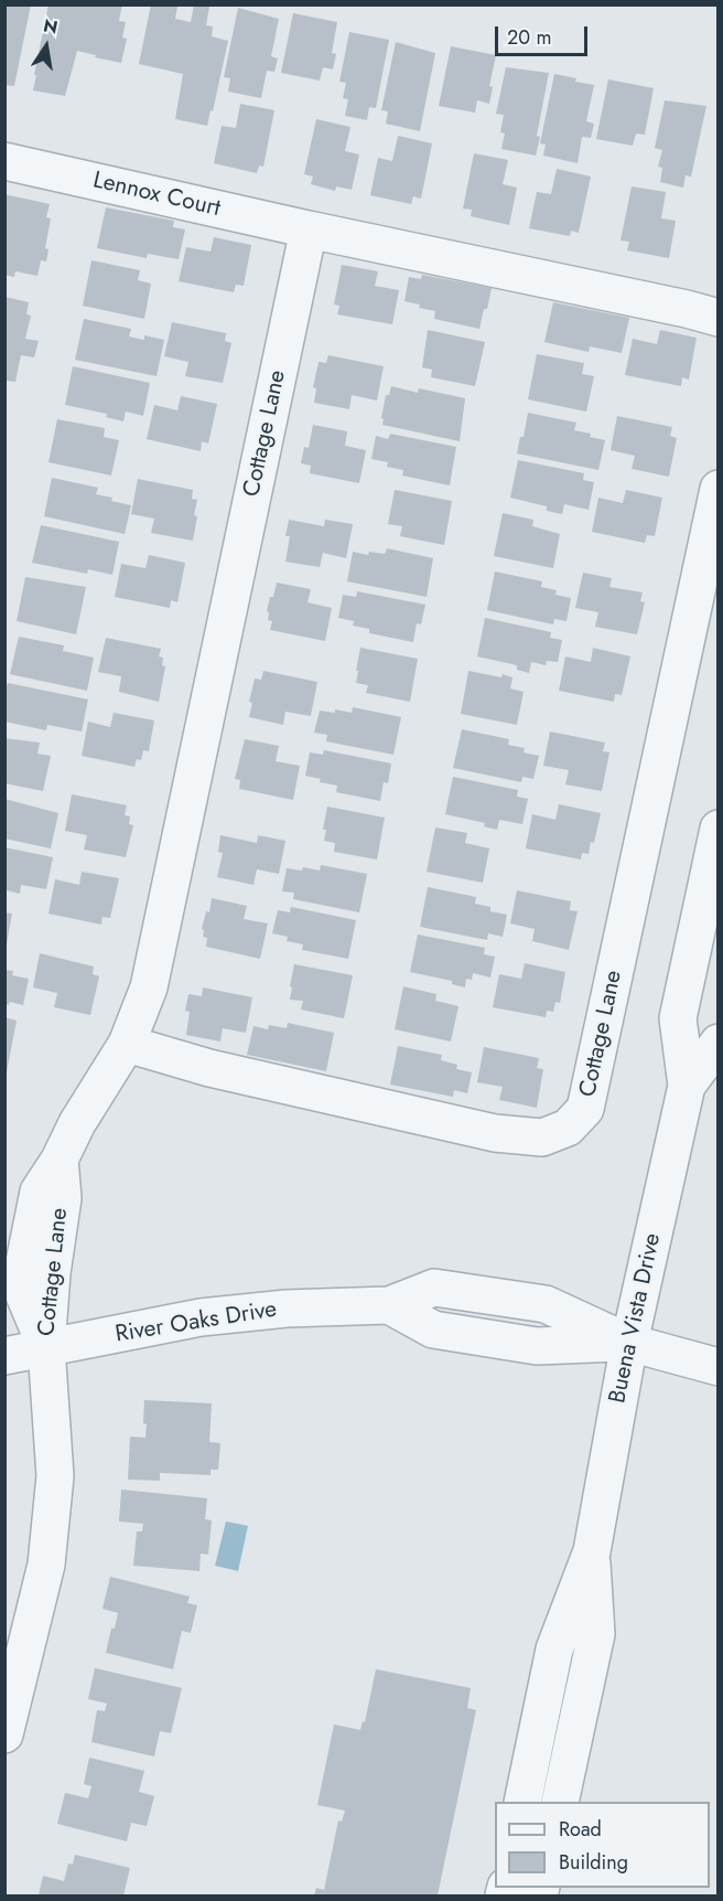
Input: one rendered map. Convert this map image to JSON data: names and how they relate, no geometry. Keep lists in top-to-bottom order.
{
  "streets": {
    "street": [
      "Lennox Court",
      "Cottage Lane",
      "Buena Vista Drive",
      "River Oaks Drive"
    ]
  },
  "crossings": [
    ["Lennox Court", "Cottage Lane"],
    ["Cottage Lane", "River Oaks Drive"],
    ["Buena Vista Drive", "River Oaks Drive"]
  ],
  "legend": ["Road", "Building"],
  "scale_bar": "20 m",
  "north": "top"
}
